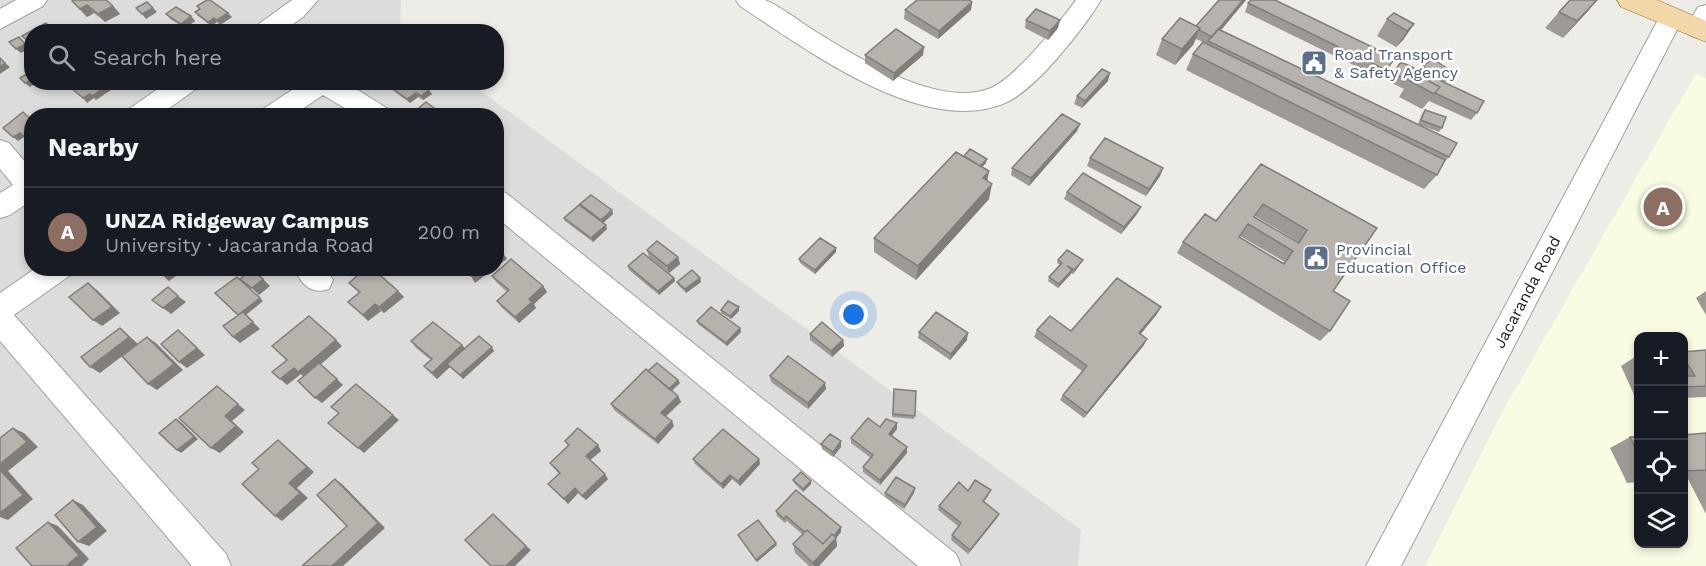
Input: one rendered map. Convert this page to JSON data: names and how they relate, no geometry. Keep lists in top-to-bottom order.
{
  "streets": {
    "street": ["Jacaranda Road"]
  },
  "places": {
    "public building": ["Road Transport & Safety Agency", "Provincial Education Office"]
  },
  "page": {
    "search": "Search here",
    "heading": "Nearby",
    "pins": "A",
    "list": [
      {
        "mark": "A",
        "name": "UNZA Ridgeway Campus",
        "note": "University · Jacaranda Road",
        "value": "200 m"
      }
    ],
    "map_buttons": ["+", "−"]
  }
}
